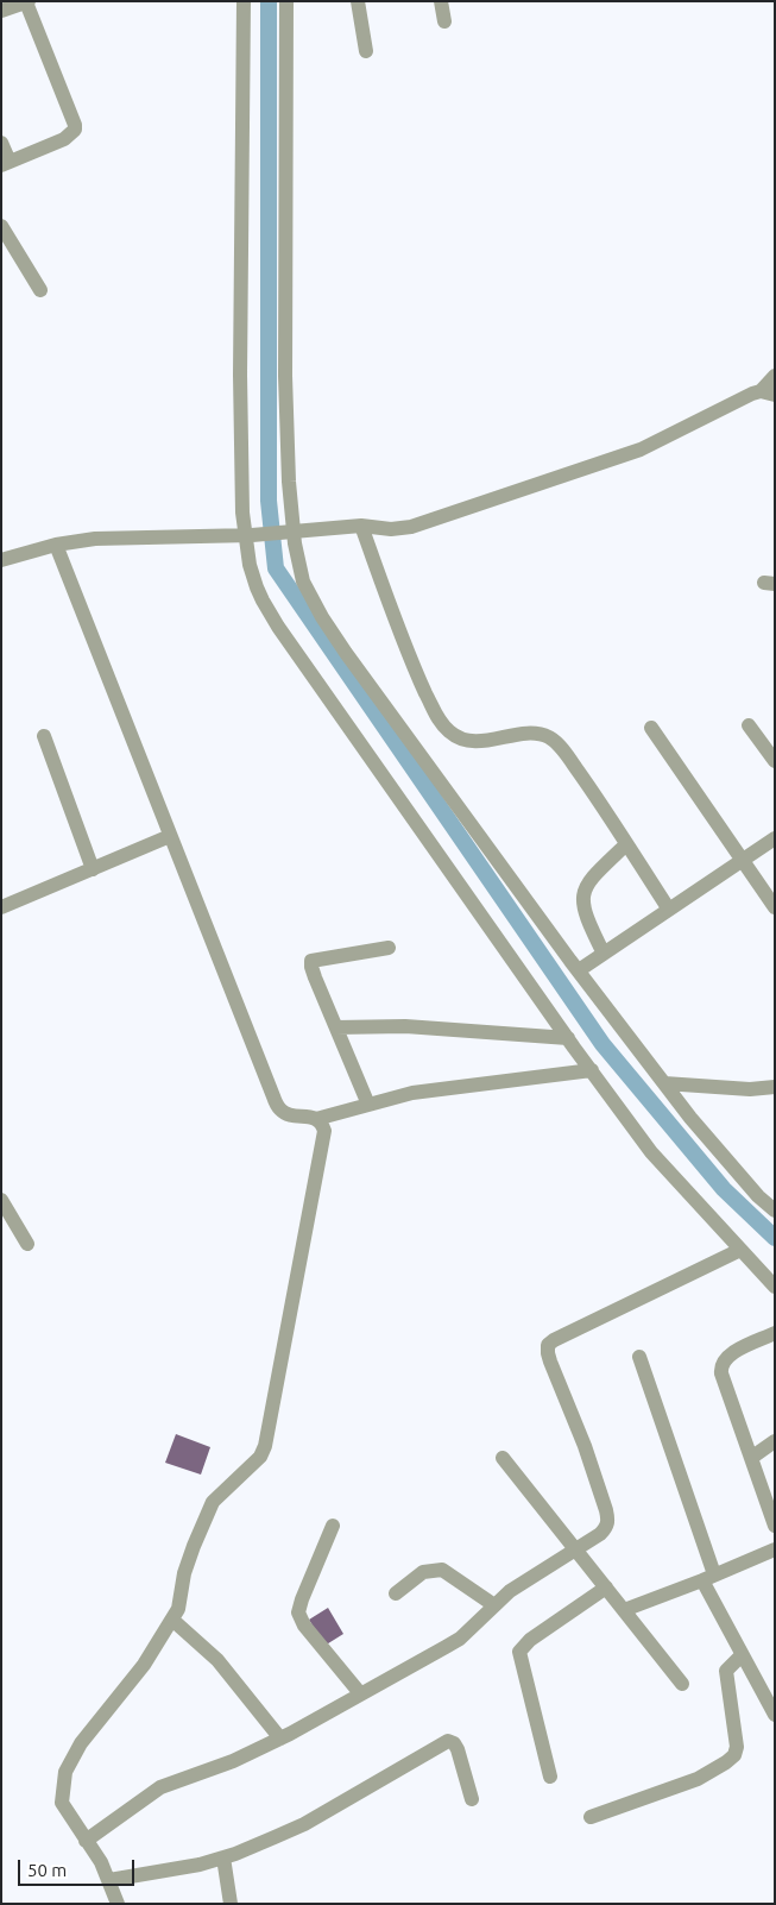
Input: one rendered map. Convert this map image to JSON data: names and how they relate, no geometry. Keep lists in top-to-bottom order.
{
  "scale_bar": "50 m"
}
